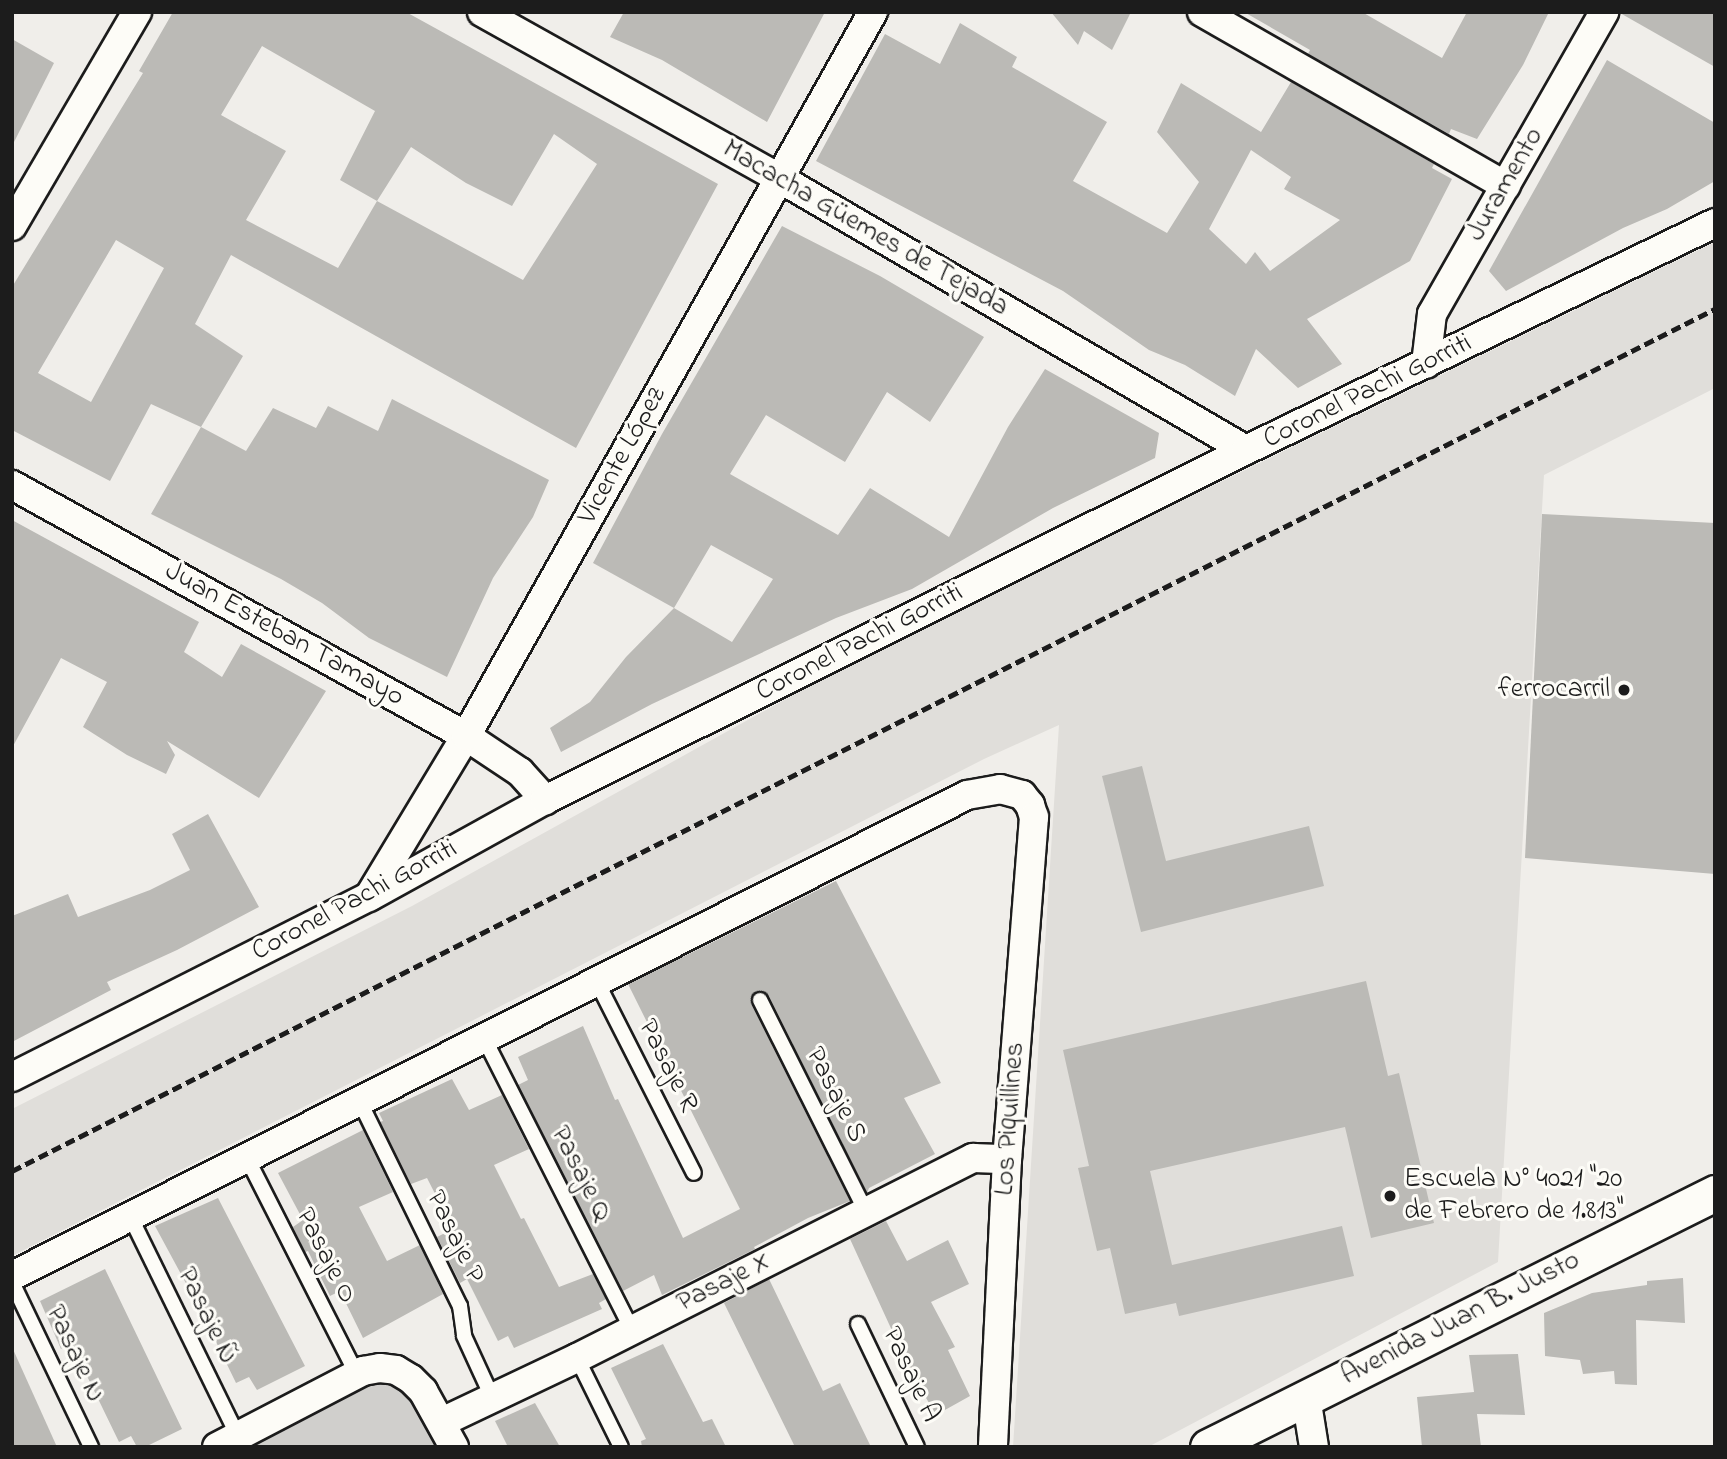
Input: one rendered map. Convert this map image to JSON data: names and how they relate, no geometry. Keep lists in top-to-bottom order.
{
  "streets": {
    "street": [
      "Juramento",
      "Macacha Güemes de Tejada",
      "Coronel Pachi Gorriti",
      "Vicente López",
      "Juan Esteban Tamayo",
      "Los Piquillines",
      "Pasaje X",
      "Avenida Juan B. Justo"
    ],
    "lane": [
      "Pasaje R",
      "Pasaje S",
      "Pasaje Q",
      "Pasaje P",
      "Pasaje O",
      "Pasaje Ñ",
      "Pasaje N",
      "Pasaje A"
    ]
  },
  "crossings": [
    ["Juramento", "Coronel Pachi Gorriti"],
    ["Macacha Güemes de Tejada", "Coronel Pachi Gorriti"],
    ["Macacha Güemes de Tejada", "Vicente López"],
    ["Coronel Pachi Gorriti", "Vicente López"],
    ["Coronel Pachi Gorriti", "Juan Esteban Tamayo"],
    ["Vicente López", "Juan Esteban Tamayo"],
    ["Pasaje R", "Los Piquillines"],
    ["Pasaje S", "Pasaje X"],
    ["Los Piquillines", "Pasaje X"],
    ["Pasaje Q", "Pasaje X"],
    ["Pasaje P", "Pasaje X"]
  ],
  "places": ["ferrocarril", "Escuela N° 4021 \"20 de Febrero de 1.813\""]
}
